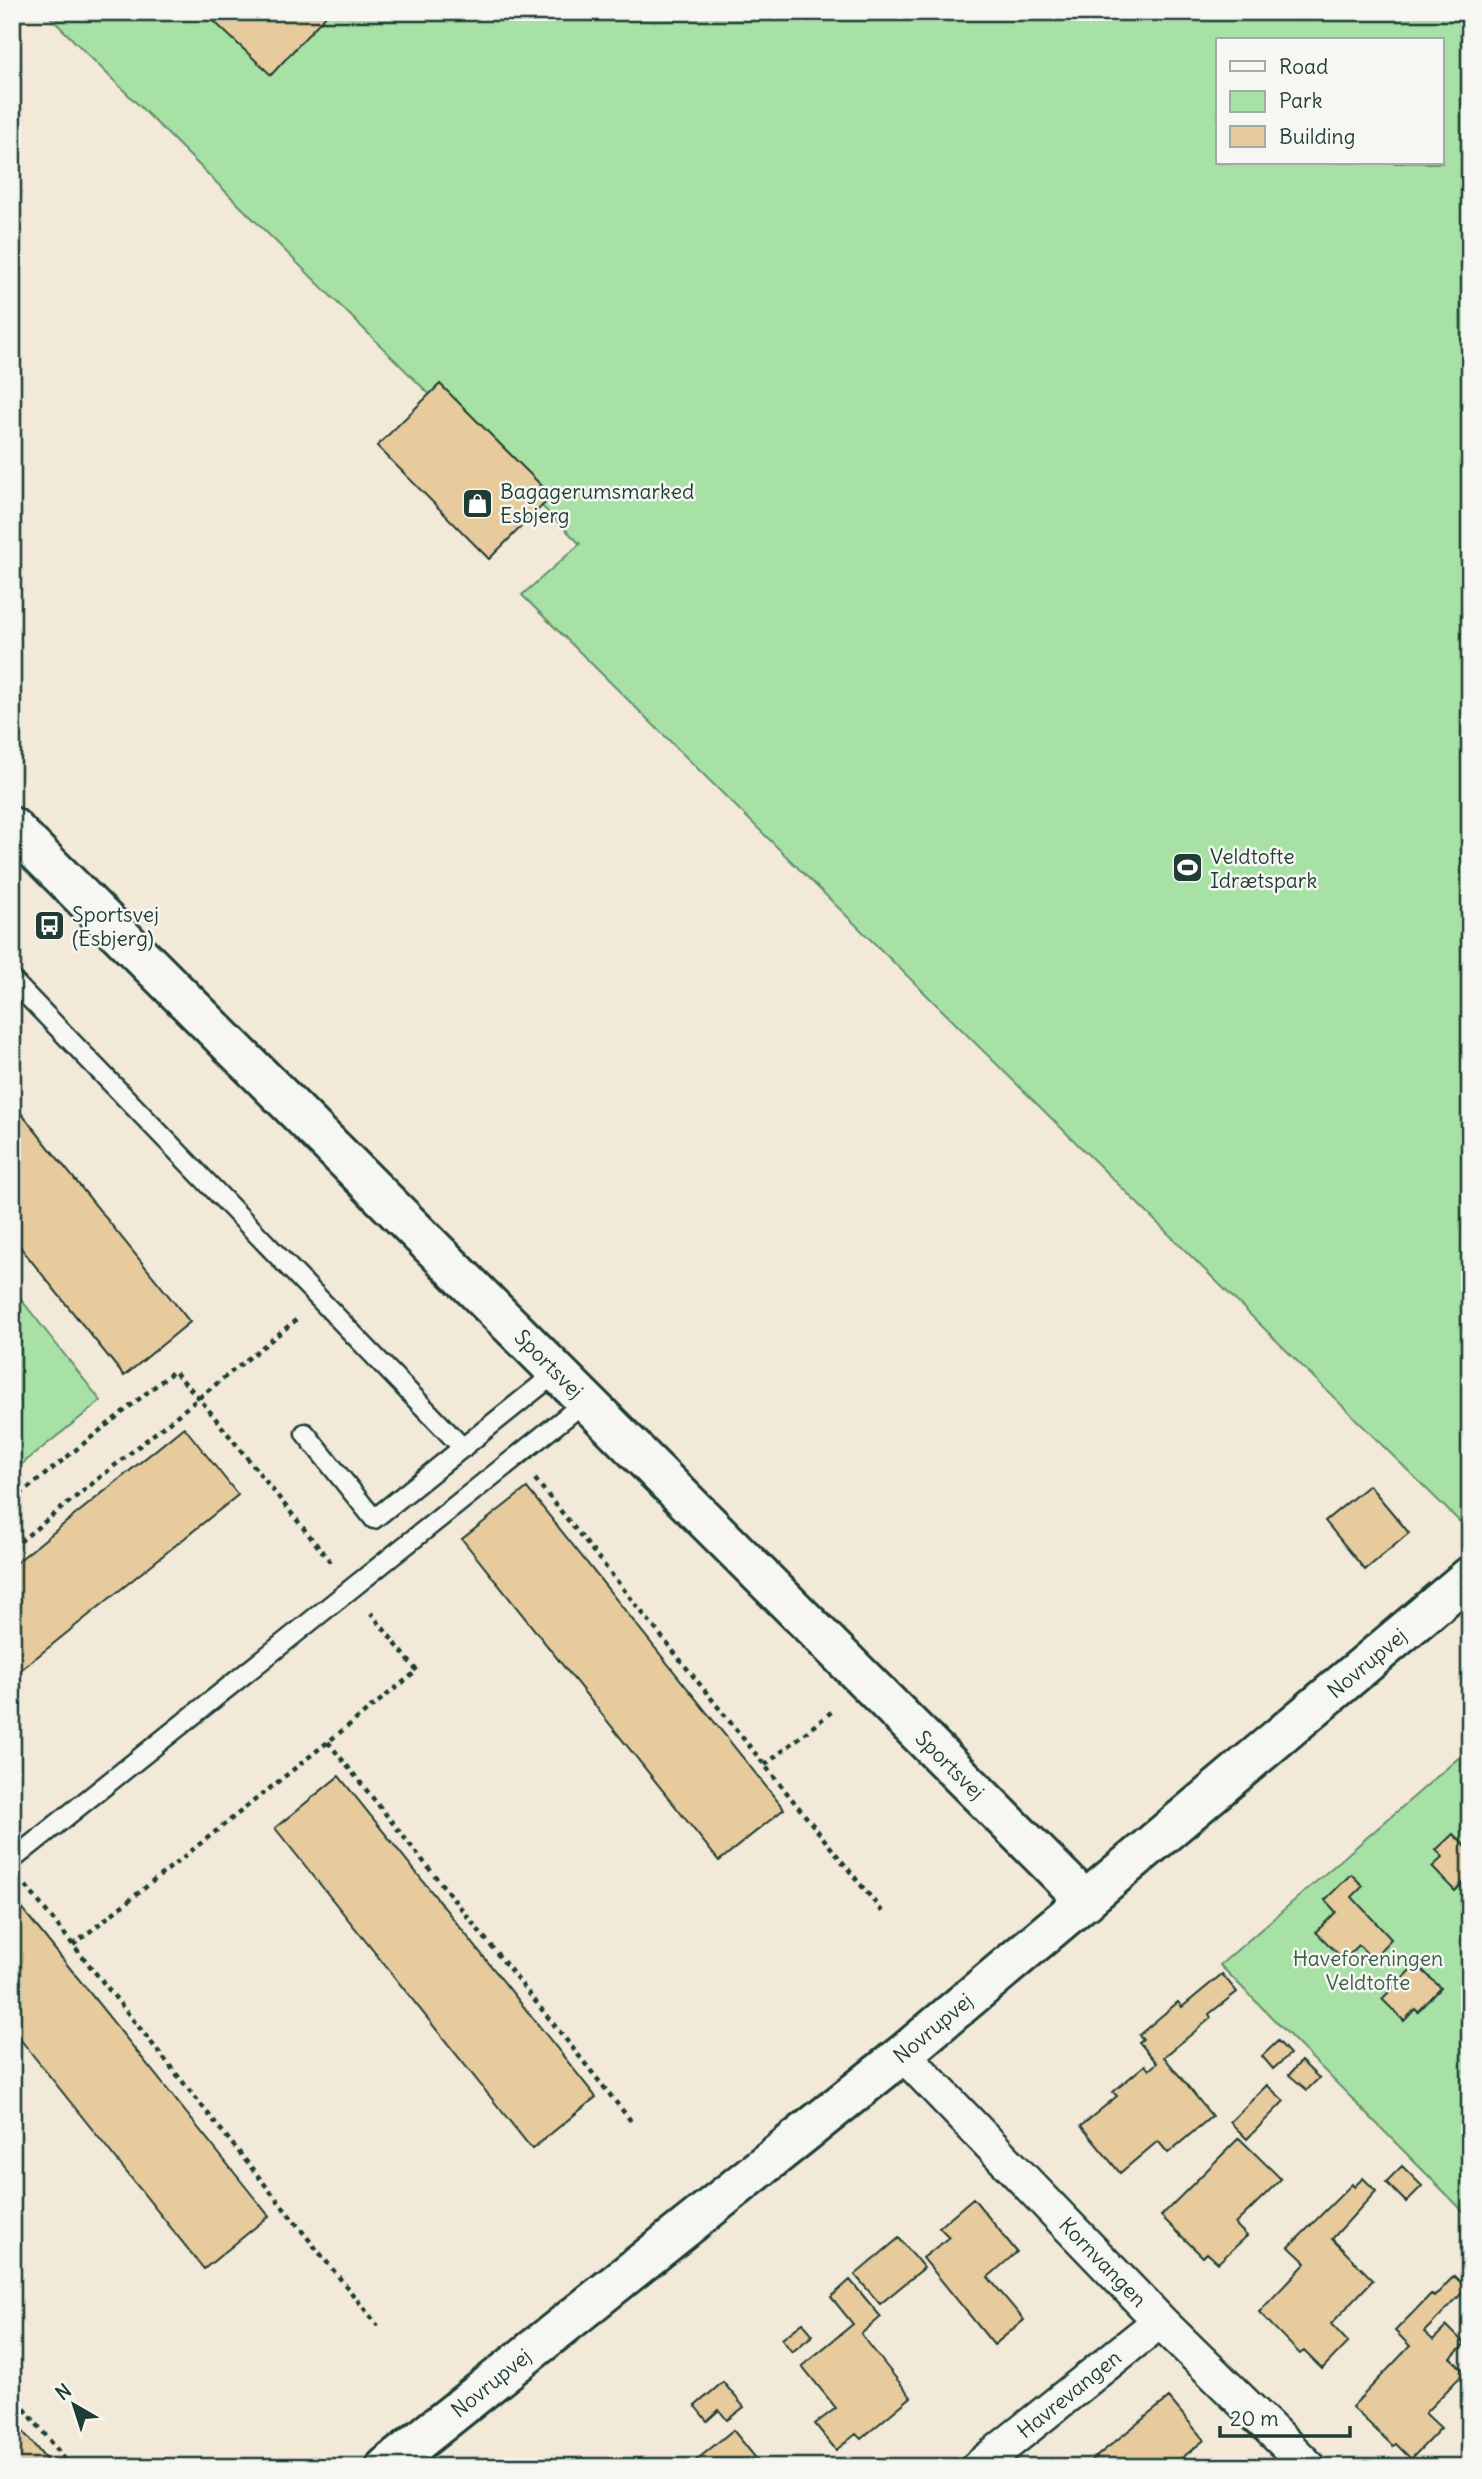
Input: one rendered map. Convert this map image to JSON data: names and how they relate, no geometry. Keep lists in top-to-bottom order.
{
  "streets": {
    "street": [
      "Sportsvej",
      "Novrupvej",
      "Kornvangen",
      "Havrevangen"
    ]
  },
  "crossings": [
    ["Sportsvej", "Novrupvej"],
    ["Novrupvej", "Kornvangen"],
    ["Kornvangen", "Havrevangen"]
  ],
  "parks": ["Haveforeningen Veldtofte"],
  "places": {
    "shop": ["Bagagerumsmarked Esbjerg"],
    "sports": ["Veldtofte Idrætspark"],
    "bus stop": ["Sportsvej (Esbjerg)"]
  },
  "legend": ["Road", "Park", "Building"],
  "scale_bar": "20 m",
  "north": "top left"
}
